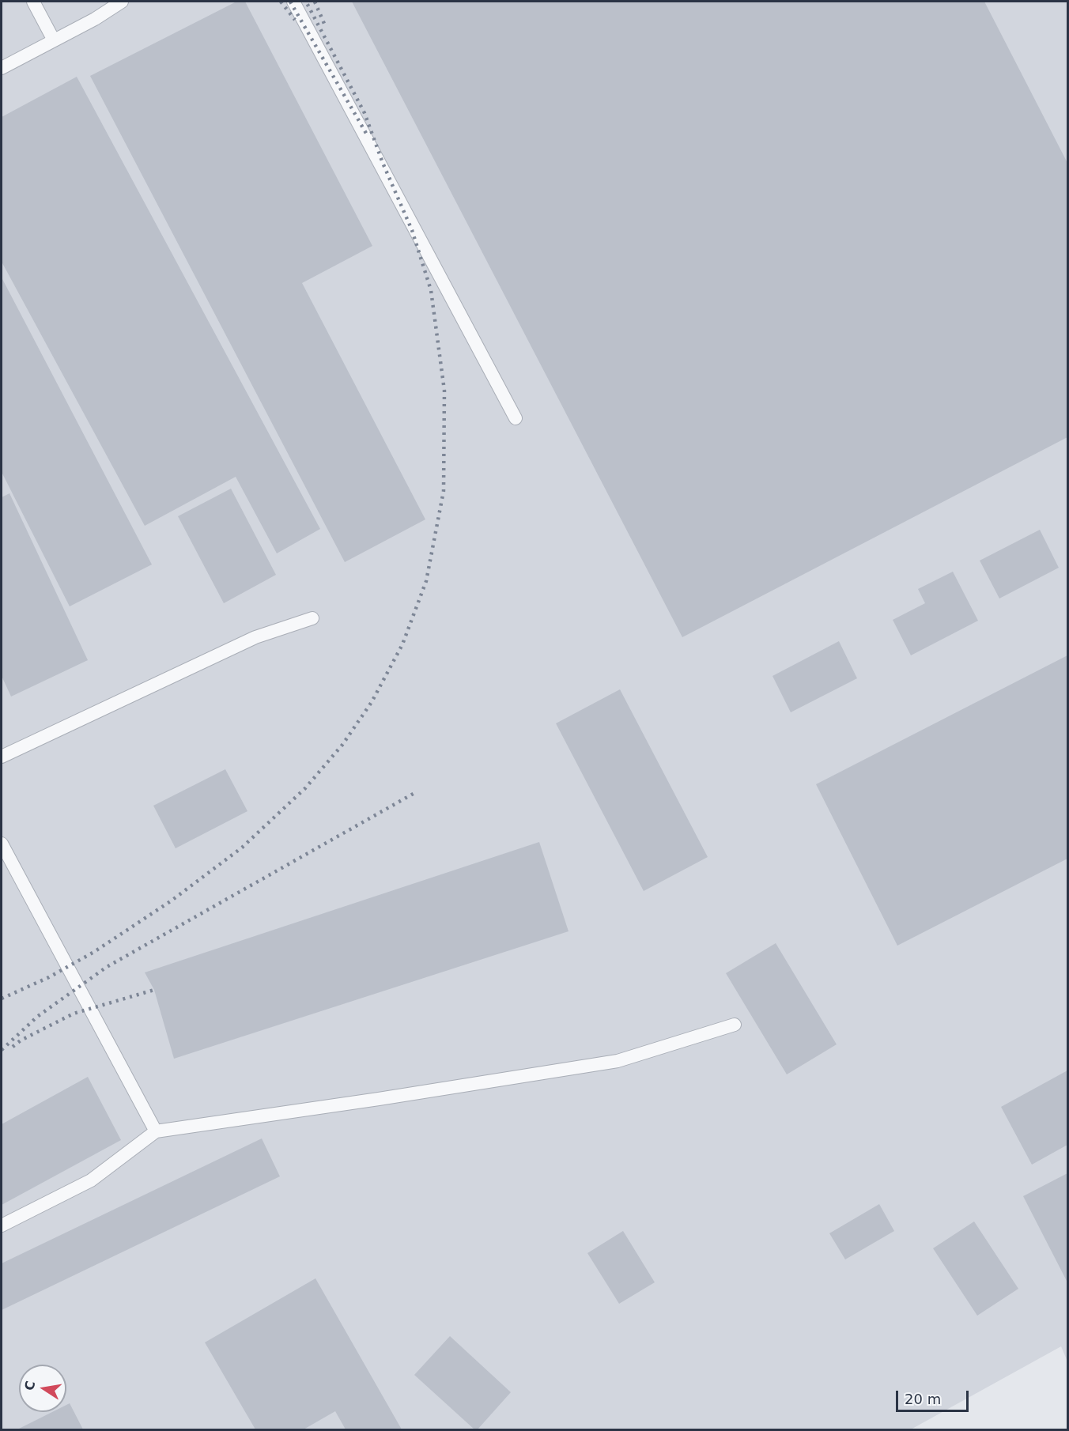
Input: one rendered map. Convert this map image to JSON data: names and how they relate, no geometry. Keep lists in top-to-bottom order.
{
  "scale_bar": "20 m",
  "north": "left"
}
